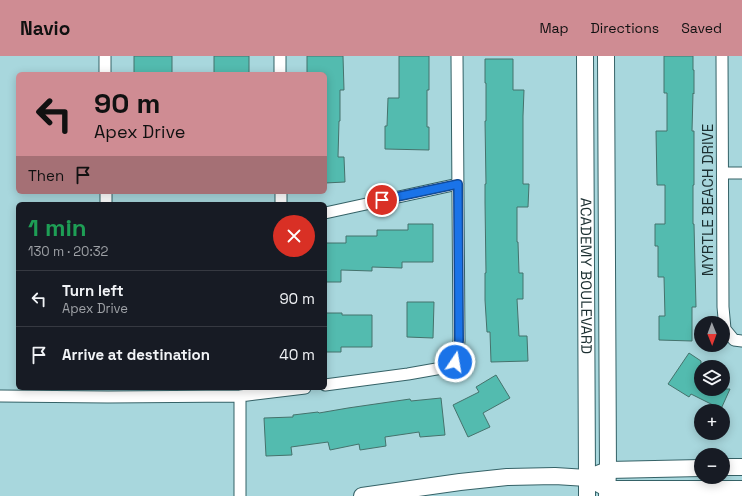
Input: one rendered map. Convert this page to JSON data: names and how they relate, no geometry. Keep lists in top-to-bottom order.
{
  "streets": {
    "main road": ["ACADEMY BOULEVARD"],
    "street": ["MYRTLE BEACH DRIVE"]
  },
  "north": "bottom",
  "page": {
    "header": "Navio",
    "nav": ["Map", "Directions", "Saved"],
    "turn": ["90 m", "Apex Drive"],
    "then": "Then",
    "heading": ["1 min", "130 m · 20:32"],
    "list": [
      {
        "name": "Turn left",
        "note": "Apex Drive",
        "value": "90 m"
      },
      {
        "name": "Arrive at destination",
        "value": "40 m"
      }
    ],
    "map_buttons": ["+", "−"]
  }
}
